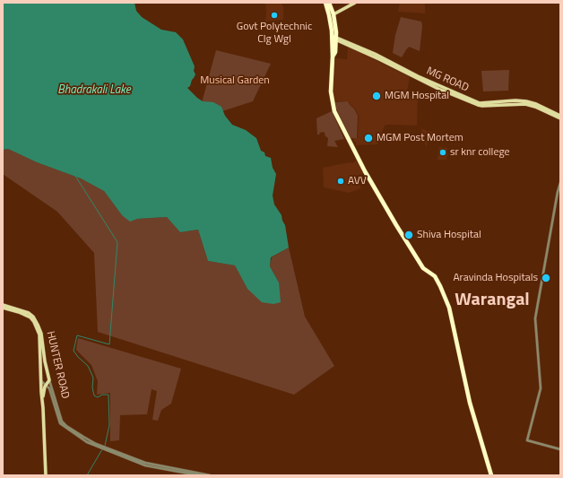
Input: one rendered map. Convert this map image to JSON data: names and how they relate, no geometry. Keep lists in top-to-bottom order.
{
  "streets": {
    "main road": ["MG ROAD", "HUNTER ROAD"]
  },
  "districts": ["Warangal"],
  "water": ["Bhadrakali Lake"],
  "parks": ["Musical Garden"],
  "places": [
    "Govt Polytechnic Clg Wgl",
    "MGM Hospital",
    "MGM Post Mortem",
    "sr knr college",
    "AVV",
    "Shiva Hospital",
    "Aravinda Hospitals"
  ]
}
